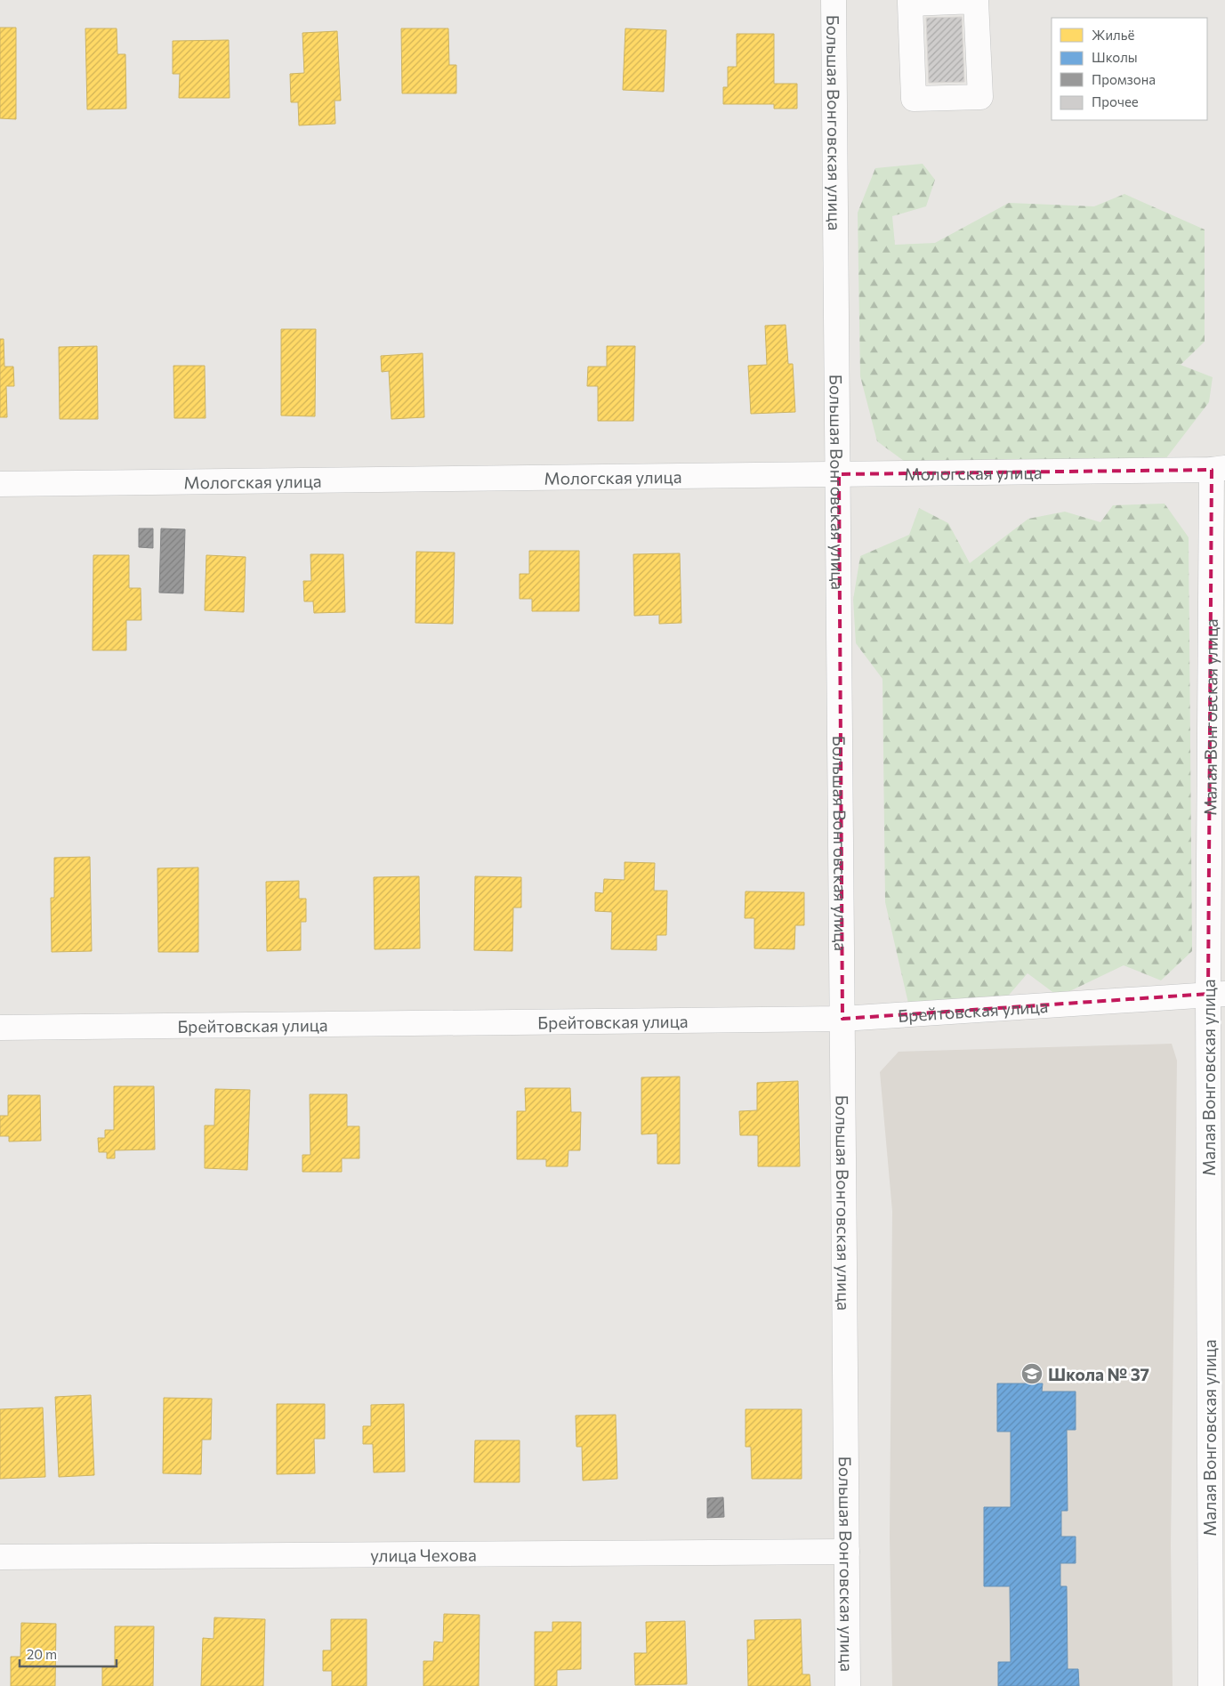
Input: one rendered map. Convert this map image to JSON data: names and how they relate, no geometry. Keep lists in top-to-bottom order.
{
  "streets": {
    "street": [
      "Большая Вонговская улица",
      "Мологская улица",
      "Малая Вонговская улица",
      "Брейтовская улица",
      "улица Чехова"
    ]
  },
  "crossings": [
    ["Большая Вонговская улица", "Мологская улица"],
    ["Большая Вонговская улица", "Брейтовская улица"],
    ["Большая Вонговская улица", "улица Чехова"],
    ["Мологская улица", "Малая Вонговская улица"],
    ["Малая Вонговская улица", "Брейтовская улица"]
  ],
  "places": {
    "school or university": ["Школа № 37"]
  },
  "legend": [
    "Жильё",
    "Школы",
    "Промзона",
    "Прочее"
  ],
  "scale_bar": "20 m"
}
